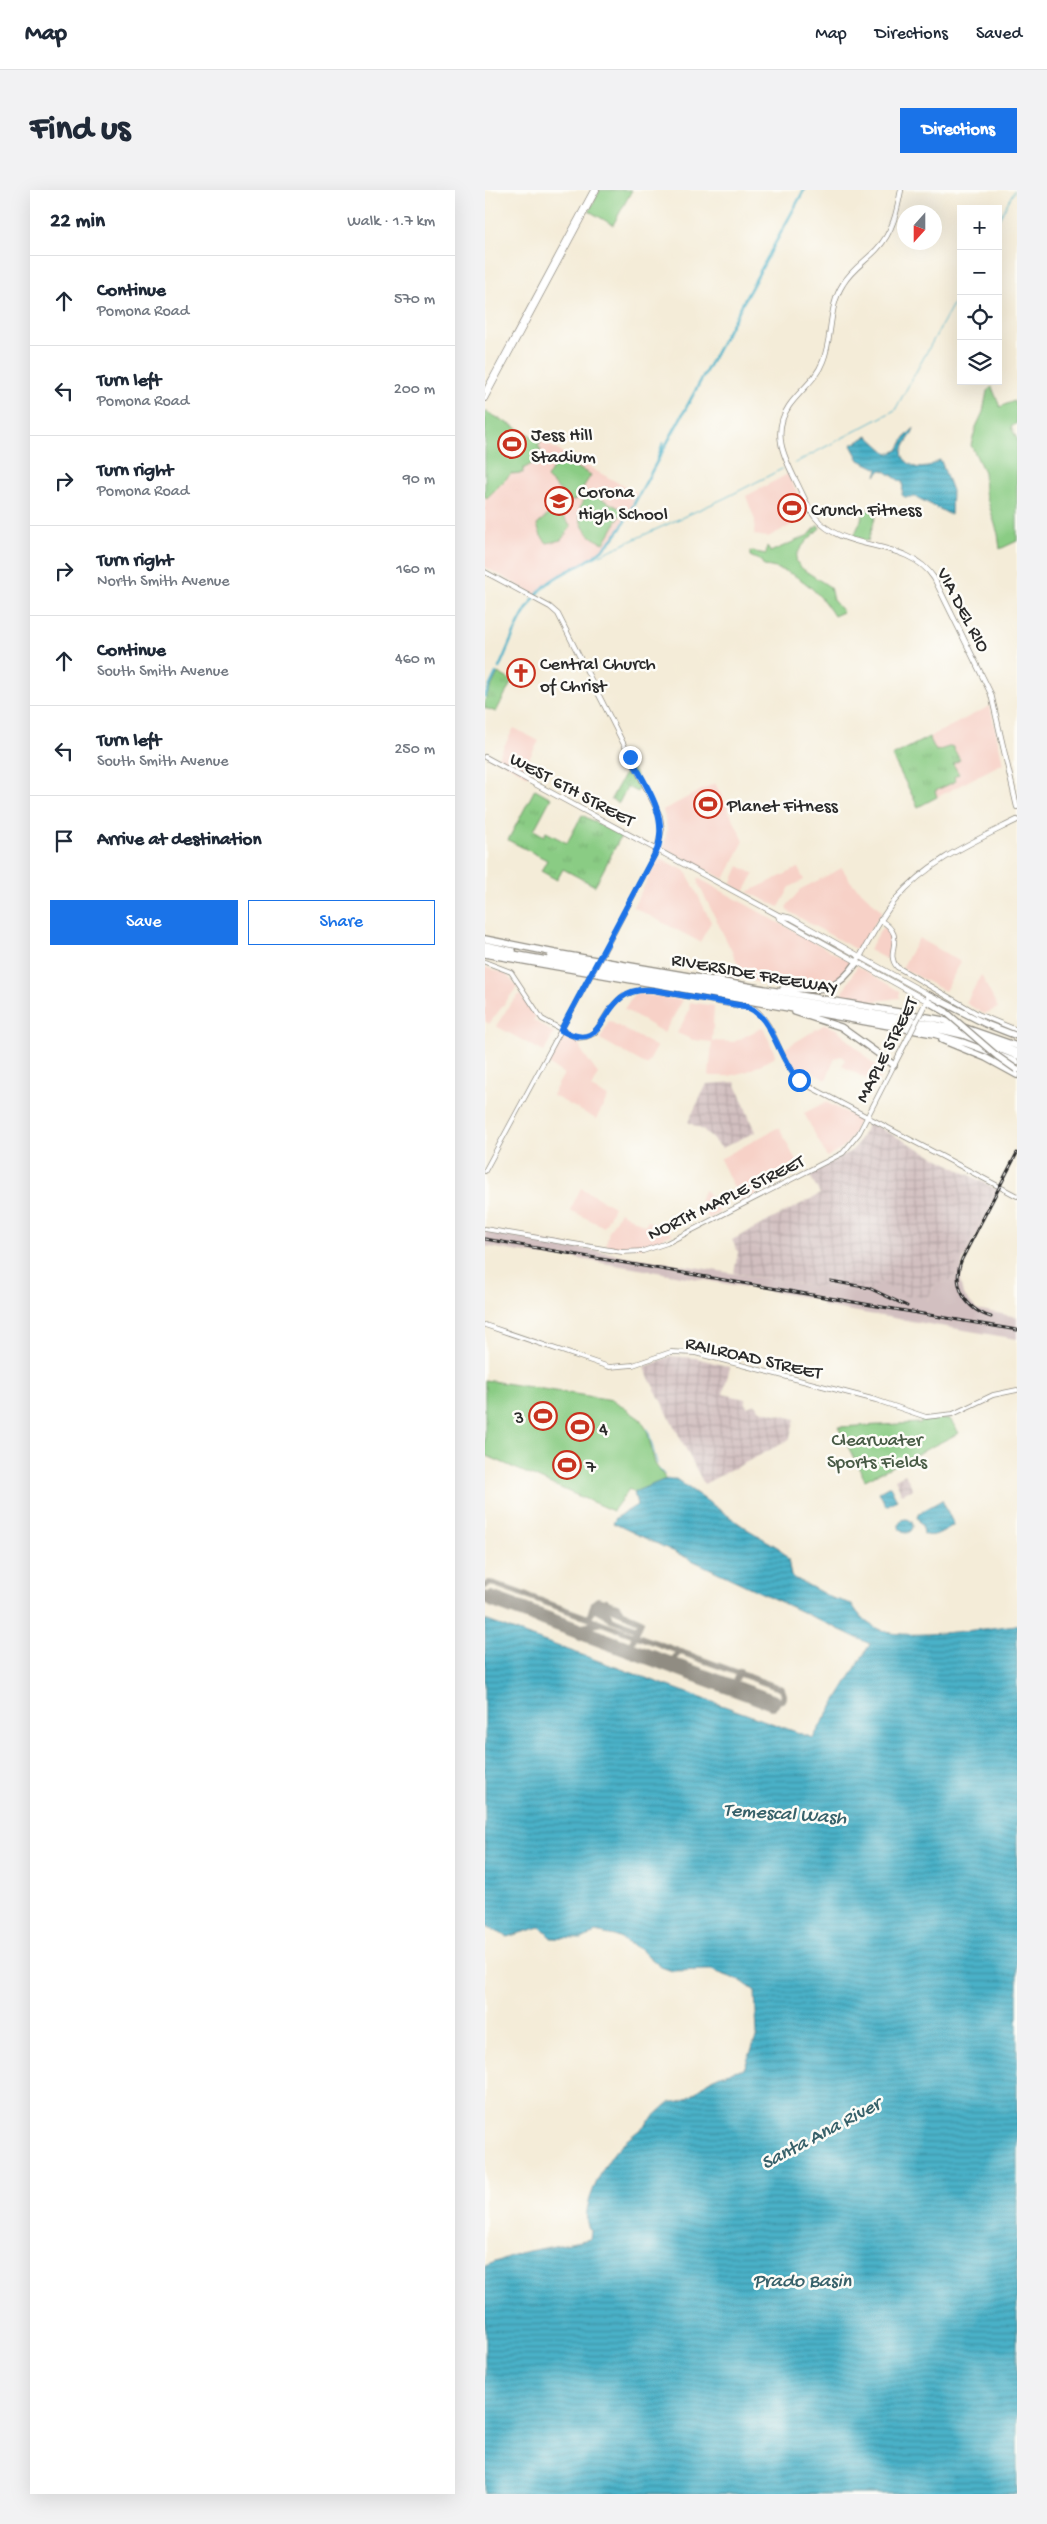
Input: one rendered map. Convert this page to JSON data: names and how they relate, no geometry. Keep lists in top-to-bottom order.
{
  "streets": {
    "highway": ["RIVERSIDE FREEWAY"],
    "main road": [
      "VIA DEL RIO",
      "WEST 6TH STREET",
      "MAPLE STREET",
      "NORTH MAPLE STREET",
      "RAILROAD STREET"
    ]
  },
  "crossings": [
    ["WEST 6TH STREET", "MAPLE STREET"],
    ["MAPLE STREET", "NORTH MAPLE STREET"]
  ],
  "water": ["Temescal Wash", "Santa Ana River", "Prado Basin"],
  "parks": ["Clearwater Sports Fields"],
  "places": {
    "sports": [
      "Jess Hill Stadium",
      "Crunch Fitness",
      "Planet Fitness",
      "3",
      "4",
      "7"
    ],
    "school or university": ["Corona High School"],
    "church": ["Central Church of Christ"]
  },
  "north": "bottom",
  "page": {
    "header": "Map",
    "nav": ["Map", "Directions", "Saved"],
    "buttons": [
      "Directions",
      ["Save", "Share"]
    ],
    "title": "Find us",
    "heading": ["22 min", "Walk · 1.7 km"],
    "map_buttons": ["+", "−"],
    "list": [
      ["Continue", "Pomona Road", "570 m"],
      ["Turn left", "Pomona Road", "200 m"],
      ["Turn right", "Pomona Road", "90 m"],
      ["Turn right", "North Smith Avenue", "160 m"],
      ["Continue", "South Smith Avenue", "460 m"],
      ["Turn left", "South Smith Avenue", "250 m"],
      "Arrive at destination"
    ]
  }
}
